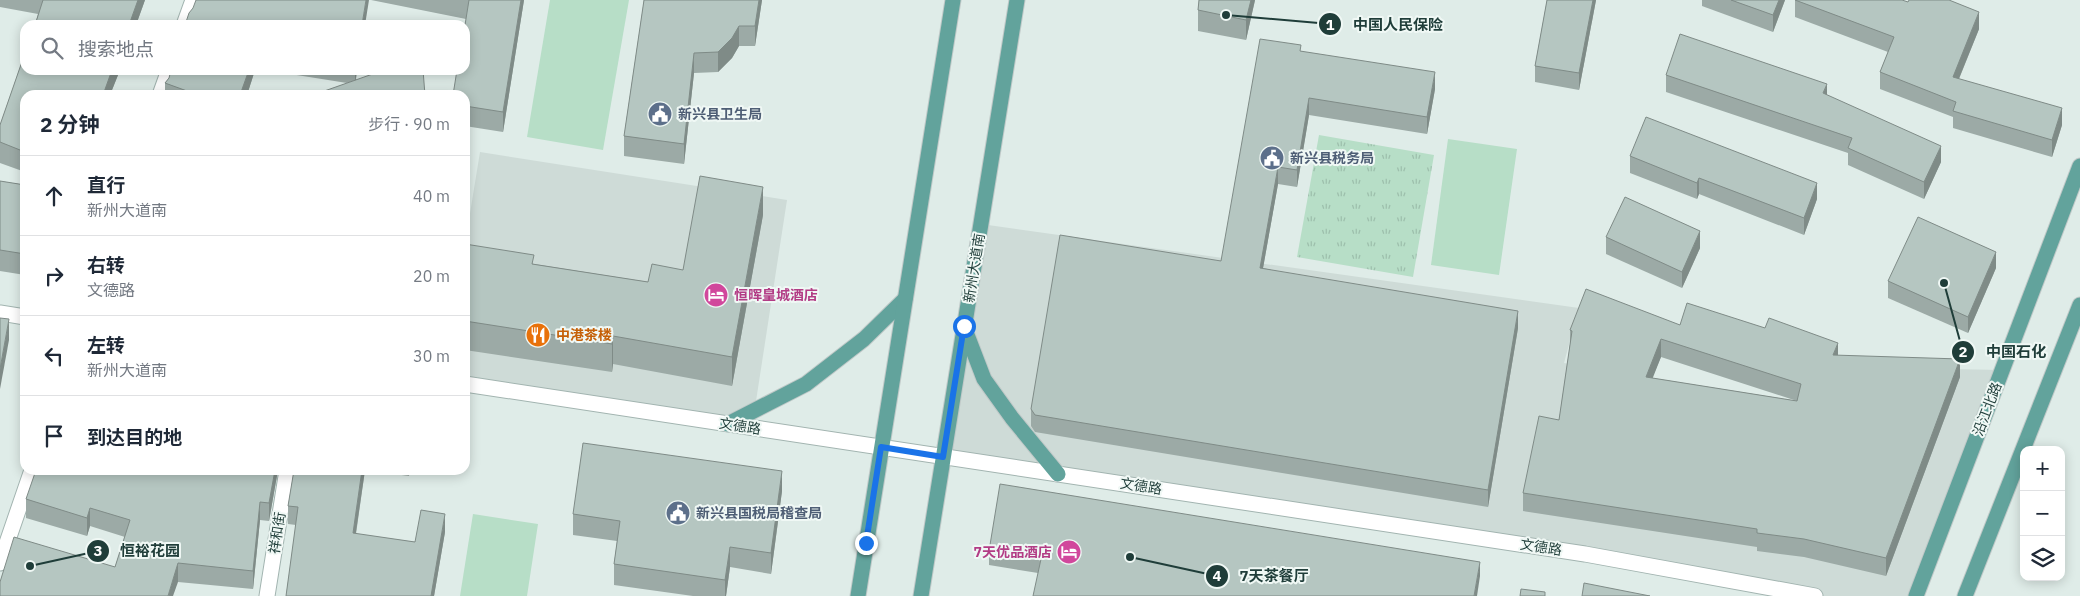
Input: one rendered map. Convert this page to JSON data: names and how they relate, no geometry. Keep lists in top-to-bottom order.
{
  "streets": {
    "main road": ["新州大道南", "沿江北路"],
    "street": ["文德路", "祥和街"]
  },
  "crossings": [
    ["新州大道南", "文德路"]
  ],
  "places": {
    "other": [
      "中国人民保险",
      "中国石化",
      "7天茶餐厅",
      "恒裕花园"
    ],
    "public building": ["新兴县卫生局", "新兴县税务局", "新兴县国税局稽查局"],
    "hotel": ["恒晖皇城酒店", "7天优品酒店"],
    "restaurant": ["中港茶楼"]
  },
  "page": {
    "search": "搜索地点",
    "heading": ["2 分钟", "步行 · 90 m"],
    "list": [
      ["直行", "新州大道南", "40 m"],
      ["右转", "文德路", "20 m"],
      ["左转", "新州大道南", "30 m"],
      "到达目的地"
    ],
    "map_buttons": ["+", "−"]
  }
}
